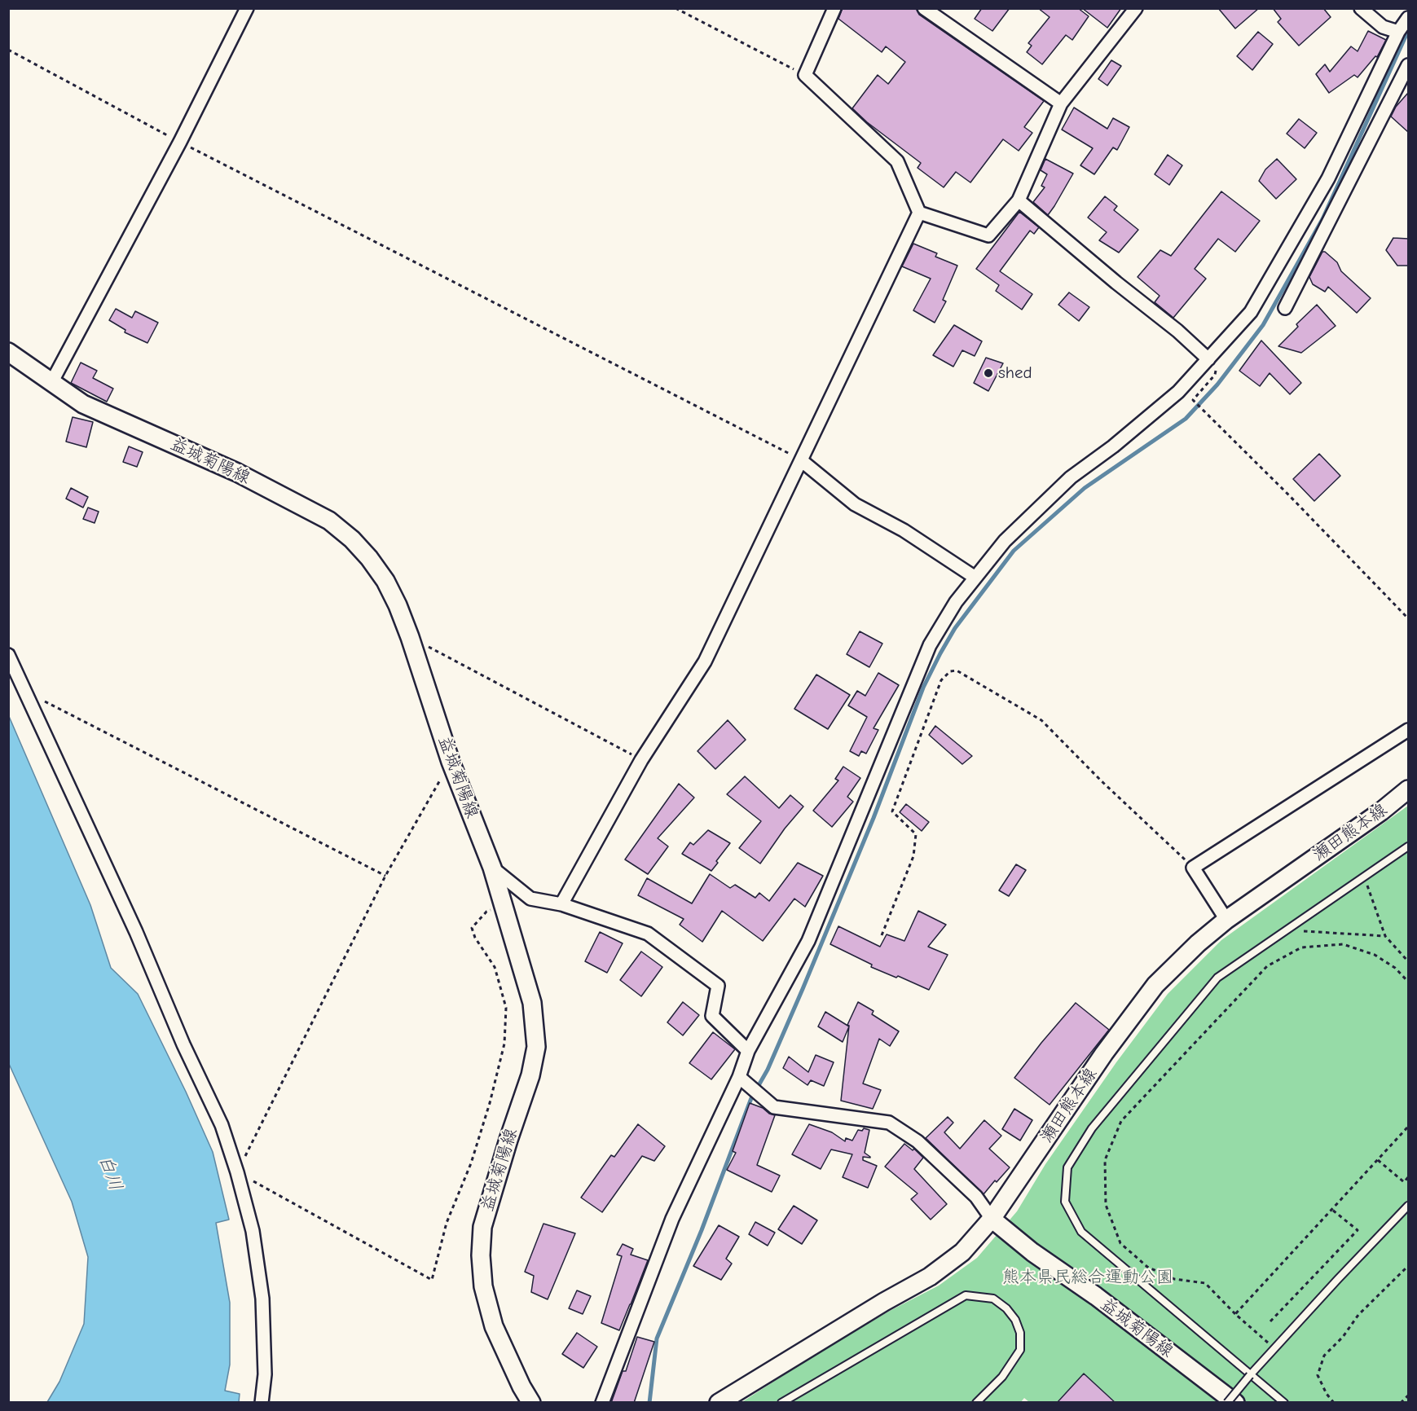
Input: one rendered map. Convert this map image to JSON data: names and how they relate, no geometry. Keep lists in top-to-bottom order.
{
  "streets": {
    "main road": ["益城菊陽線", "瀬田熊本線"]
  },
  "crossings": [
    ["益城菊陽線", "瀬田熊本線"]
  ],
  "water": ["白川"],
  "parks": ["熊本県民総合運動公園"],
  "places": ["shed"]
}
